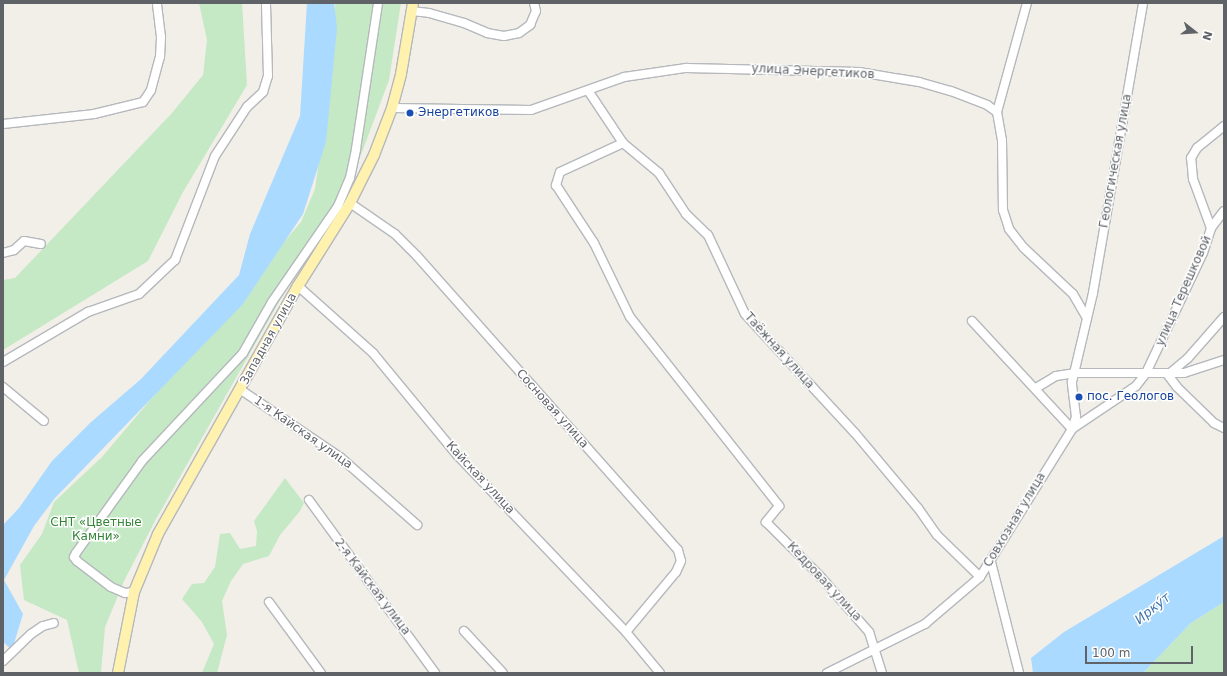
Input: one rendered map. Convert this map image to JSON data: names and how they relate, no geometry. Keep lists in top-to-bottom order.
{
  "streets": {
    "main road": ["Западная улица"],
    "street": [
      "улица Энергетиков",
      "Геологическая улица",
      "улица Терешковой",
      "Таёжная улица",
      "Сосновая улица",
      "1-я Кайская улица",
      "Кайская улица",
      "Совхозная улица",
      "Кедровая улица",
      "2-я Кайская улица"
    ]
  },
  "crossings": [
    ["улица Энергетиков", "Западная улица"],
    ["улица Энергетиков", "Таёжная улица"],
    ["Геологическая улица", "Совхозная улица"],
    ["улица Терешковой", "Совхозная улица"],
    ["Западная улица", "Сосновая улица"],
    ["Западная улица", "1-я Кайская улица"],
    ["Западная улица", "Кайская улица"],
    ["Таёжная улица", "Совхозная улица"],
    ["Таёжная улица", "Кедровая улица"],
    ["Сосновая улица", "Кайская улица"],
    ["Совхозная улица", "Кедровая улица"]
  ],
  "water": ["Ирку́т"],
  "parks": ["СНТ «Цветные Камни»"],
  "places": ["Энергетиков", "пос. Геологов"],
  "scale_bar": "100 m",
  "north": "right"
}
